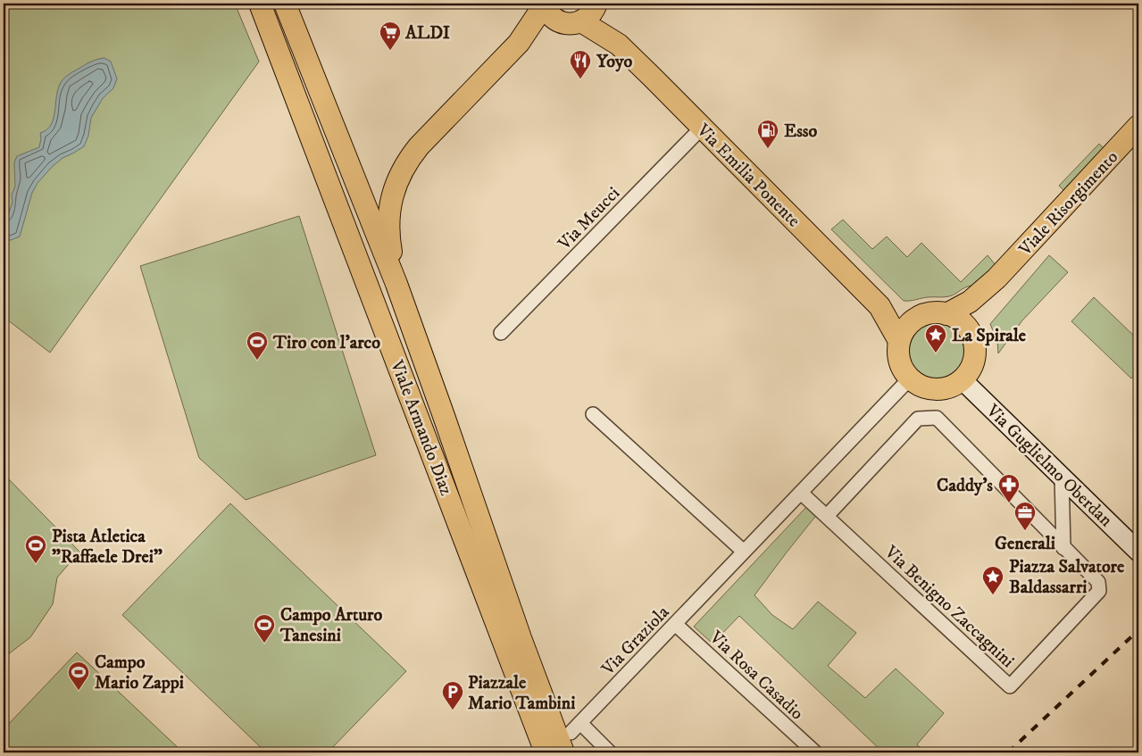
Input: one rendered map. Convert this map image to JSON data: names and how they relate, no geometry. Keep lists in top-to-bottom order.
{
  "streets": {
    "main road": [
      "Via Emilia Ponente",
      "Viale Risorgimento",
      "Viale Armando Diaz",
      "Via Guglielmo Oberdan"
    ],
    "street": [
      "Via Meucci",
      "Via Benigno Zaccagnini",
      "Via Graziola",
      "Via Rosa Casadio"
    ]
  },
  "crossings": [
    ["Via Emilia Ponente", "Viale Risorgimento"],
    ["Via Emilia Ponente", "Via Meucci"],
    ["Via Emilia Ponente", "Via Guglielmo Oberdan"],
    ["Via Emilia Ponente", "Via Graziola"],
    ["Viale Risorgimento", "Via Guglielmo Oberdan"],
    ["Viale Risorgimento", "Via Graziola"],
    ["Via Guglielmo Oberdan", "Via Graziola"],
    ["Via Benigno Zaccagnini", "Via Graziola"],
    ["Via Graziola", "Via Rosa Casadio"]
  ],
  "places": {
    "supermarket": ["ALDI"],
    "restaurant": ["Yoyo"],
    "fuel station": ["Esso"],
    "place": ["La Spirale", "Piazza Salvatore Baldassarri"],
    "sports": [
      "Tiro con l'arco",
      "Pista Atletica \"Raffaele Drei\"",
      "Campo Arturo Tanesini",
      "Campo Mario Zappi"
    ],
    "pharmacy": ["Caddy's"],
    "office": ["Generali"],
    "parking": ["Piazzale Mario Tambini"]
  }
}
